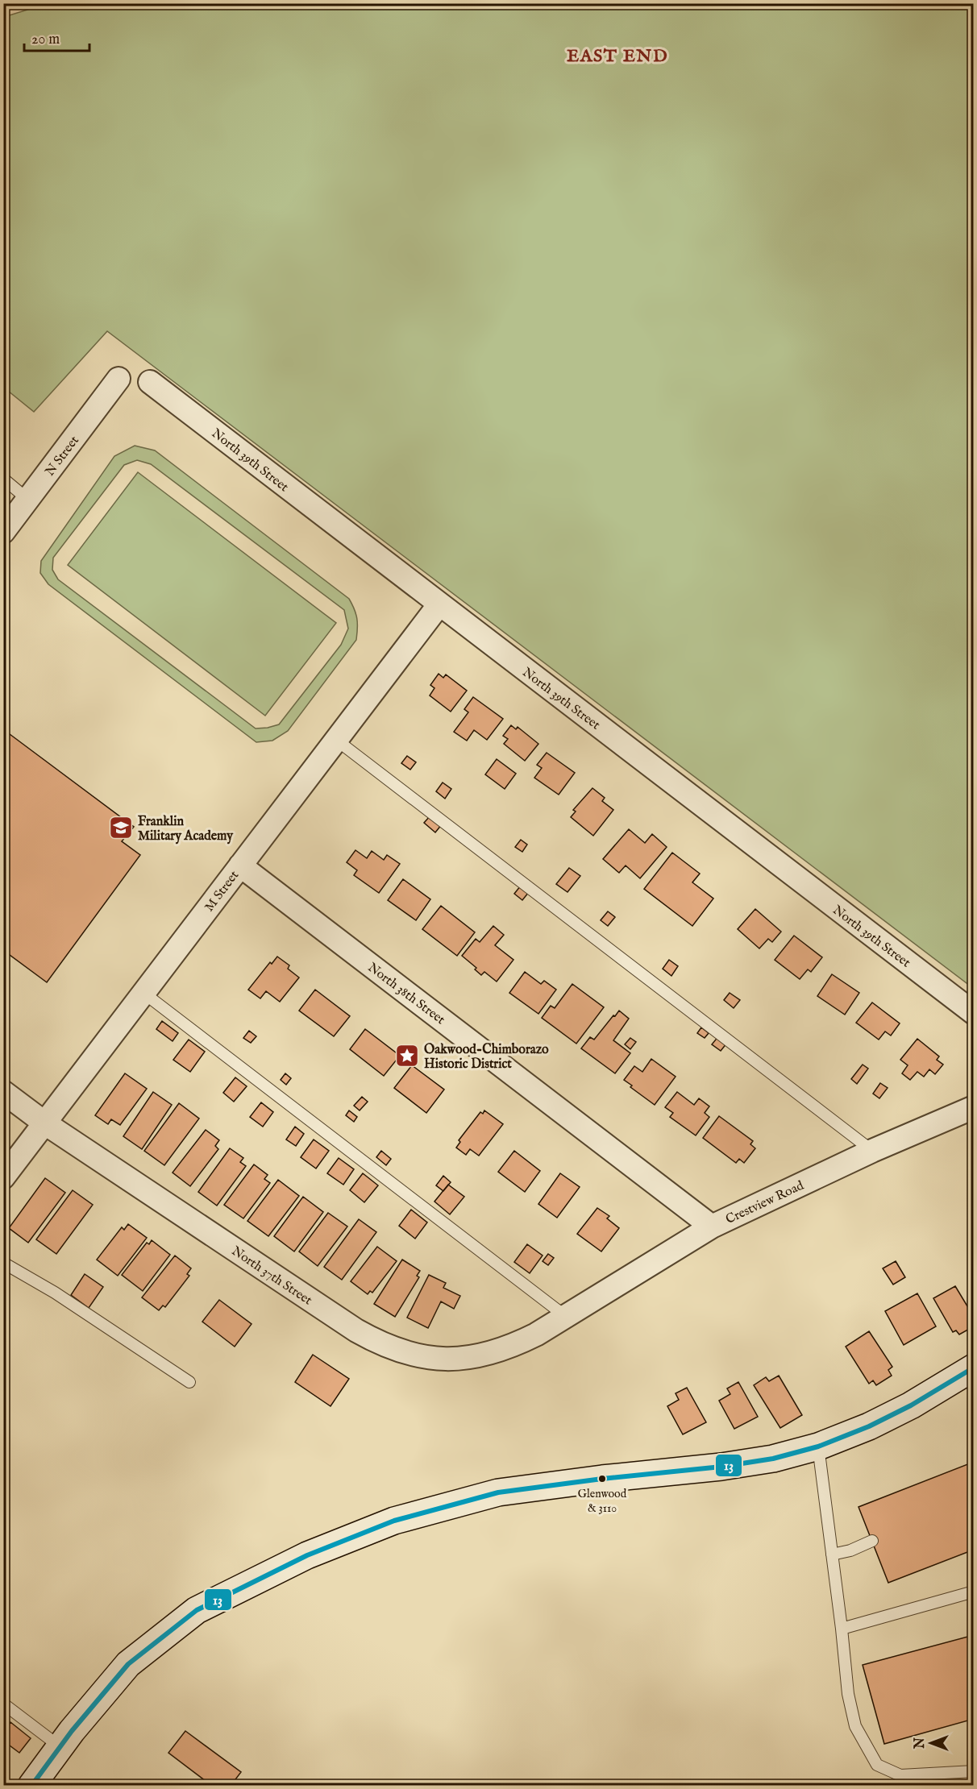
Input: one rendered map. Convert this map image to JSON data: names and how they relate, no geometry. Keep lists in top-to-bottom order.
{
  "streets": {
    "street": [
      "N Street",
      "North 39th Street",
      "M Street",
      "North 38th Street",
      "Crestview Road",
      "North 37th Street"
    ]
  },
  "crossings": [
    ["North 39th Street", "M Street"],
    ["M Street", "North 38th Street"],
    ["M Street", "North 37th Street"],
    ["North 38th Street", "Crestview Road"],
    ["Crestview Road", "North 37th Street"]
  ],
  "districts": ["EAST END"],
  "places": {
    "school or university": ["Franklin Military Academy"],
    "place": ["Oakwood-Chimborazo Historic District"],
    "other": ["Glenwood & 3110"]
  },
  "lines": ["transit line 13"],
  "scale_bar": "20 m",
  "north": "left"
}
